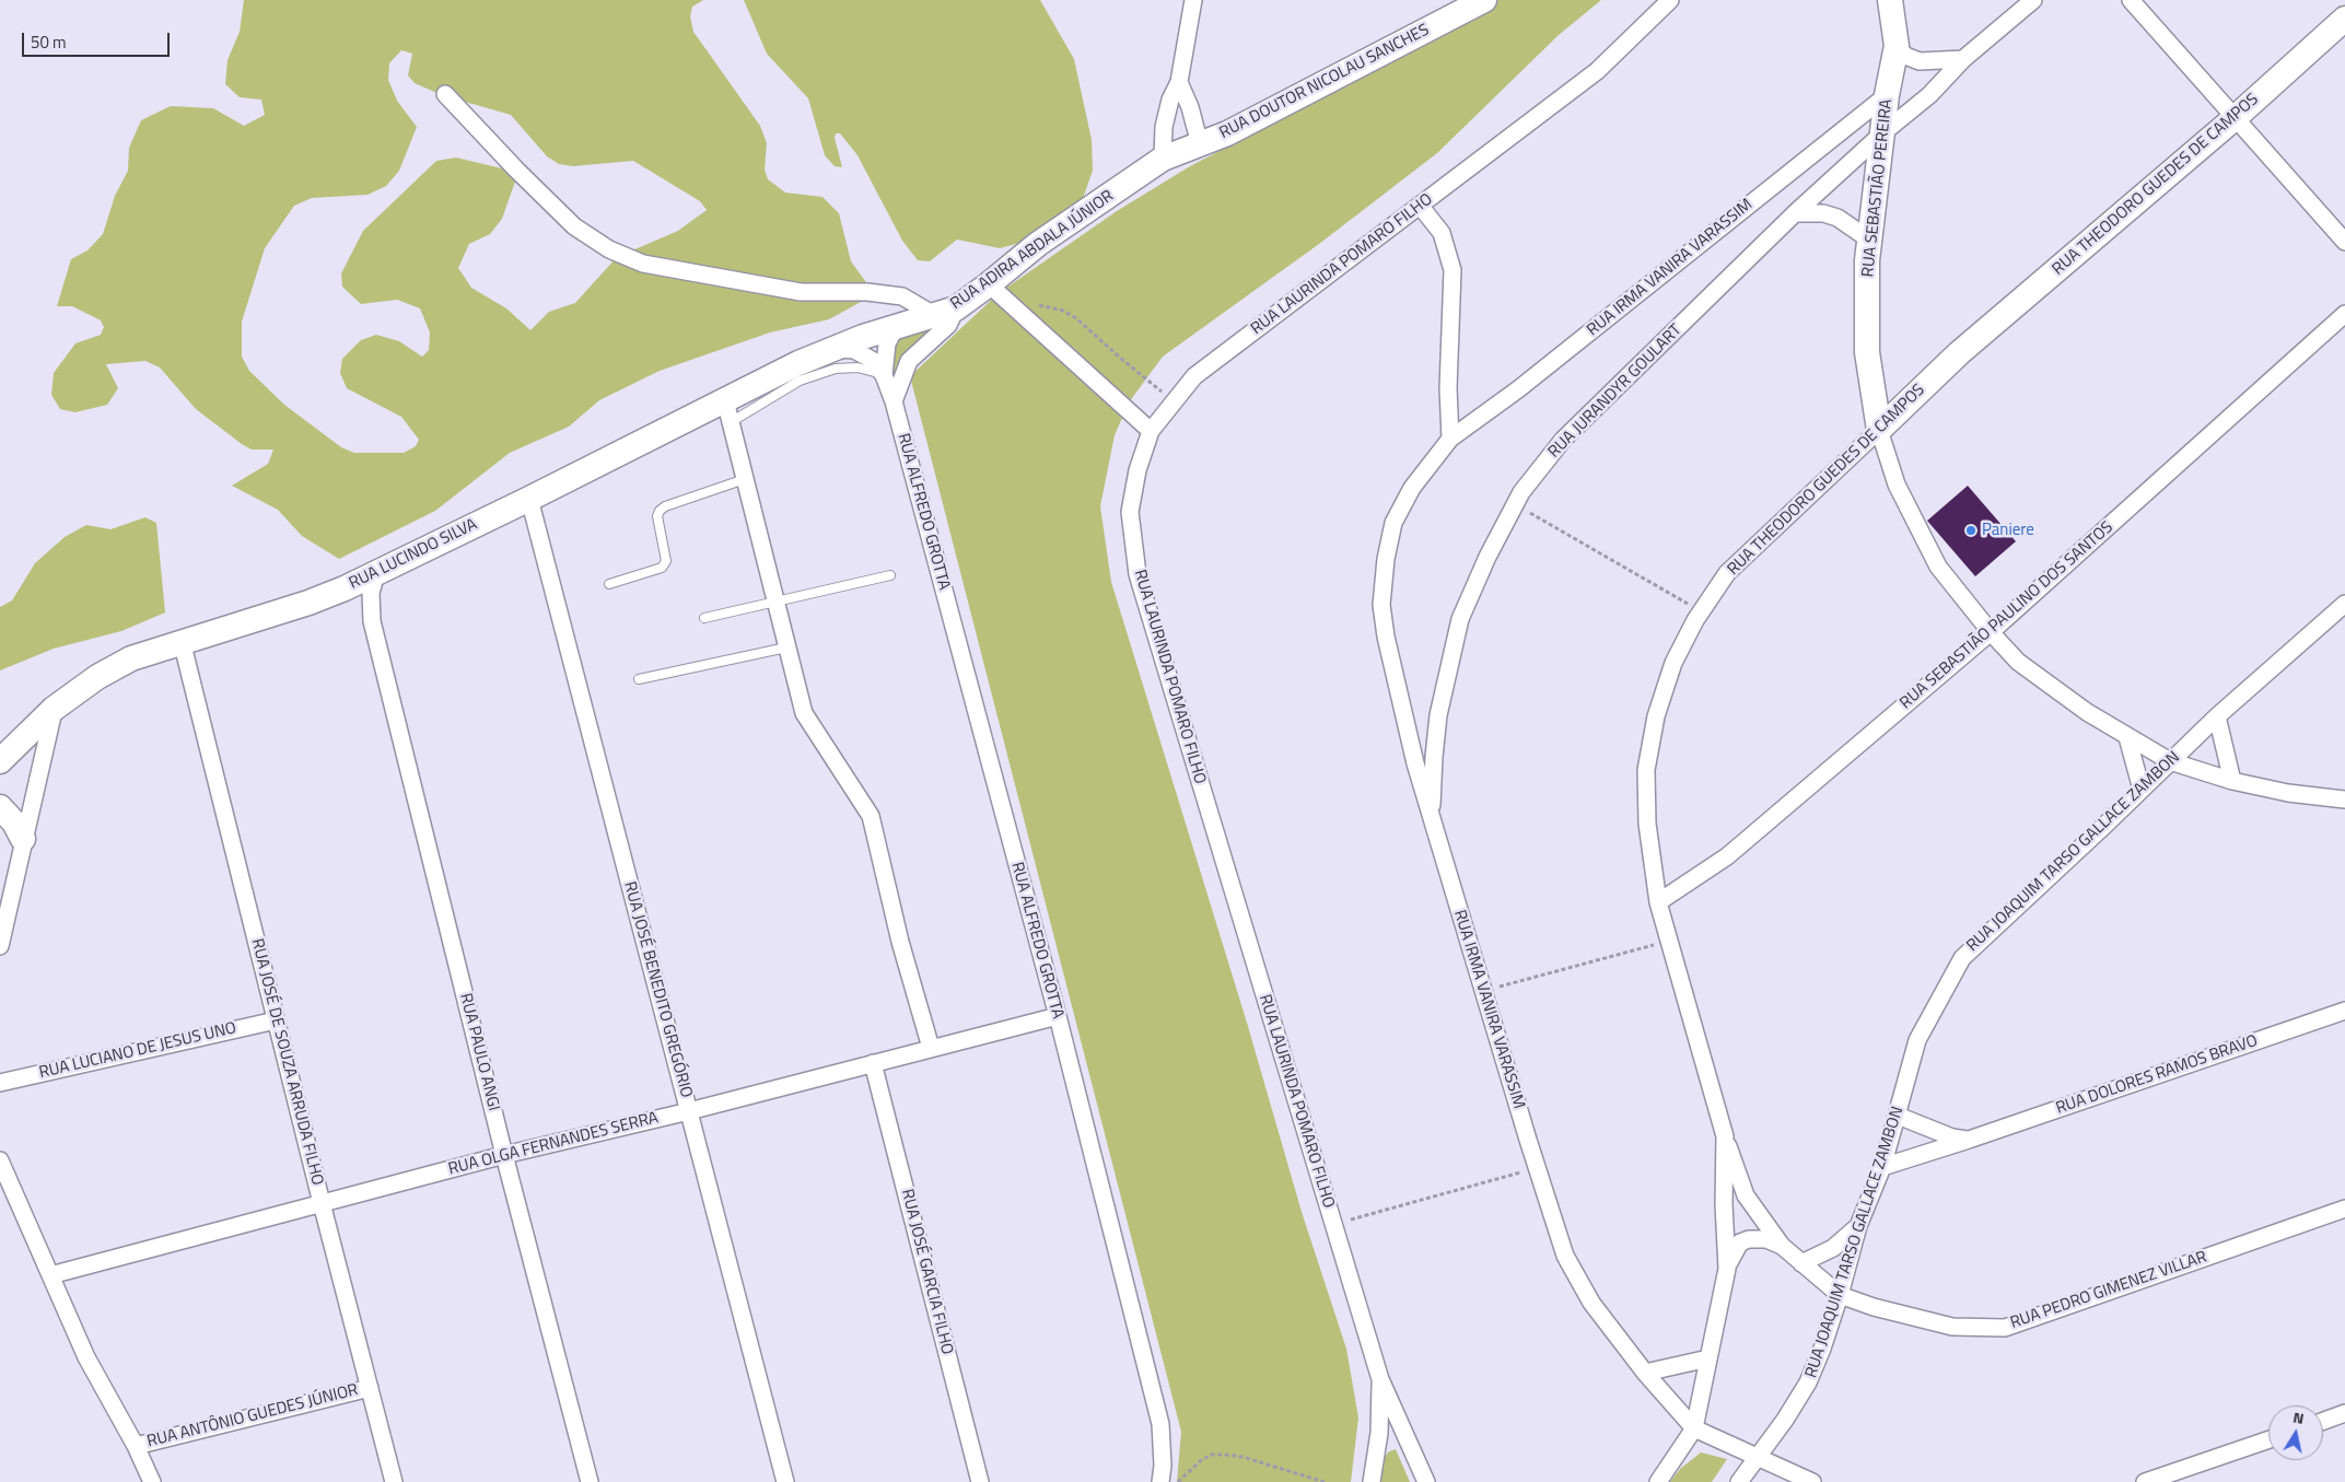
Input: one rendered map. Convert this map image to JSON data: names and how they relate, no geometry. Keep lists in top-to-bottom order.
{
  "streets": {
    "street": [
      "RUA DOUTOR NICOLAU SANCHES",
      "RUA THEODORO GUEDES DE CAMPOS",
      "RUA SEBASTIÃO PEREIRA",
      "RUA ADIRA ABDALA JÚNIOR",
      "RUA LAURINDA POMARO FILHO",
      "RUA IRMA VANIRA VARASSIM",
      "RUA JURANDYR GOULART",
      "RUA ALFREDO GROTTA",
      "RUA LUCINDO SILVA",
      "RUA SEBASTIÃO PAULINO DOS SANTOS",
      "RUA JOAQUIM TARSO GALLACE ZAMBON",
      "RUA JOSÉ BENEDITO GREGÓRIO",
      "RUA LUCIANO DE JESUS UNO",
      "RUA PAULO ANGI",
      "RUA JOSÉ DE SOUZA ARRUDA FILHO",
      "RUA DOLORES RAMOS BRAVO",
      "RUA OLGA FERNANDES SERRA",
      "RUA JOSÉ GARCIA FILHO",
      "RUA PEDRO GIMENEZ VILLAR",
      "RUA ANTÔNIO GUEDES JÚNIOR"
    ]
  },
  "crossings": [
    ["RUA DOUTOR NICOLAU SANCHES", "RUA ADIRA ABDALA JÚNIOR"],
    ["RUA THEODORO GUEDES DE CAMPOS", "RUA SEBASTIÃO PEREIRA"],
    ["RUA THEODORO GUEDES DE CAMPOS", "RUA IRMA VANIRA VARASSIM"],
    ["RUA THEODORO GUEDES DE CAMPOS", "RUA SEBASTIÃO PAULINO DOS SANTOS"],
    ["RUA THEODORO GUEDES DE CAMPOS", "RUA PEDRO GIMENEZ VILLAR"],
    ["RUA SEBASTIÃO PEREIRA", "RUA IRMA VANIRA VARASSIM"],
    ["RUA SEBASTIÃO PEREIRA", "RUA JURANDYR GOULART"],
    ["RUA SEBASTIÃO PEREIRA", "RUA SEBASTIÃO PAULINO DOS SANTOS"],
    ["RUA SEBASTIÃO PEREIRA", "RUA JOAQUIM TARSO GALLACE ZAMBON"],
    ["RUA ADIRA ABDALA JÚNIOR", "RUA ALFREDO GROTTA"],
    ["RUA ADIRA ABDALA JÚNIOR", "RUA LUCINDO SILVA"],
    ["RUA IRMA VANIRA VARASSIM", "RUA JURANDYR GOULART"],
    ["RUA IRMA VANIRA VARASSIM", "RUA JOAQUIM TARSO GALLACE ZAMBON"],
    ["RUA ALFREDO GROTTA", "RUA OLGA FERNANDES SERRA"],
    ["RUA LUCINDO SILVA", "RUA JOSÉ BENEDITO GREGÓRIO"],
    ["RUA LUCINDO SILVA", "RUA PAULO ANGI"],
    ["RUA LUCINDO SILVA", "RUA JOSÉ DE SOUZA ARRUDA FILHO"],
    ["RUA JOAQUIM TARSO GALLACE ZAMBON", "RUA DOLORES RAMOS BRAVO"],
    ["RUA JOAQUIM TARSO GALLACE ZAMBON", "RUA PEDRO GIMENEZ VILLAR"],
    ["RUA JOSÉ BENEDITO GREGÓRIO", "RUA OLGA FERNANDES SERRA"],
    ["RUA LUCIANO DE JESUS UNO", "RUA JOSÉ DE SOUZA ARRUDA FILHO"],
    ["RUA PAULO ANGI", "RUA OLGA FERNANDES SERRA"],
    ["RUA JOSÉ DE SOUZA ARRUDA FILHO", "RUA OLGA FERNANDES SERRA"],
    ["RUA JOSÉ DE SOUZA ARRUDA FILHO", "RUA ANTÔNIO GUEDES JÚNIOR"],
    ["RUA OLGA FERNANDES SERRA", "RUA JOSÉ GARCIA FILHO"]
  ],
  "places": ["Paniere"],
  "scale_bar": "50 m",
  "north": "top"
}
